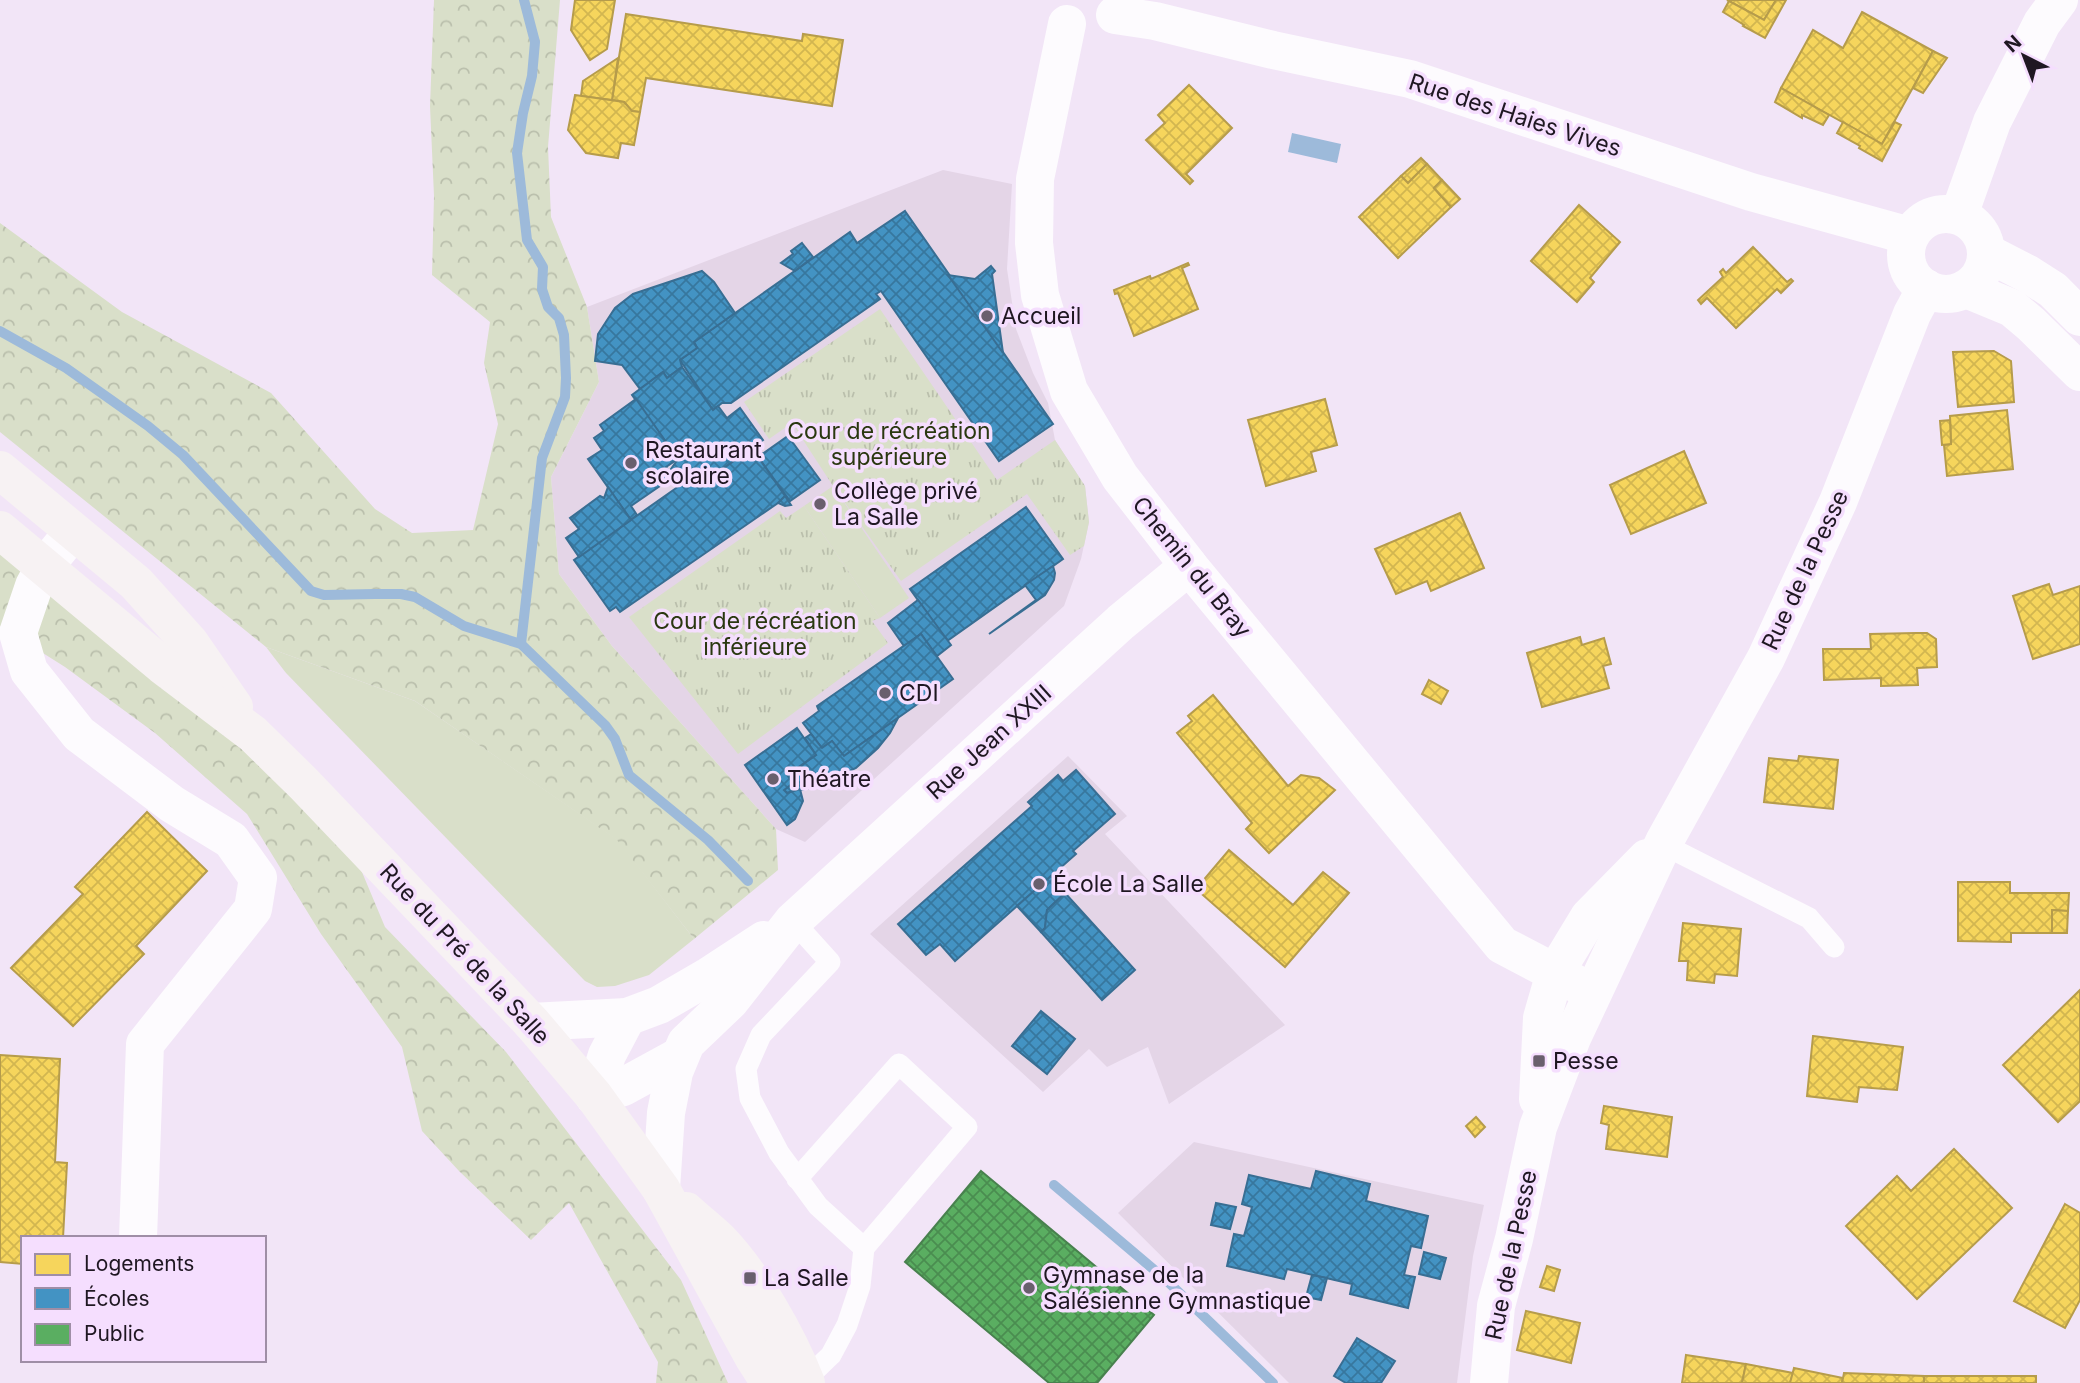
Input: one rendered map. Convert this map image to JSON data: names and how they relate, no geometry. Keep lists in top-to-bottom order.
{
  "streets": {
    "main road": ["Rue du Pré de la Salle"],
    "street": [
      "Rue des Haies Vives",
      "Chemin du Bray",
      "Rue de la Pesse",
      "Rue Jean XXIII"
    ]
  },
  "crossings": [
    ["Rue des Haies Vives", "Rue de la Pesse"],
    ["Chemin du Bray", "Rue de la Pesse"],
    ["Chemin du Bray", "Rue Jean XXIII"],
    ["Rue Jean XXIII", "Rue du Pré de la Salle"]
  ],
  "parks": ["Cour de récréation supérieure", "Cour de récréation inférieure"],
  "places": {
    "other": [
      "Accueil",
      "Restaurant scolaire",
      "Collège privé La Salle",
      "CDI",
      "Théatre",
      "École La Salle",
      "Gymnase de la Salésienne Gymnastique"
    ],
    "transit": ["Pesse", "La Salle"]
  },
  "legend": ["Logements", "Écoles", "Public"],
  "north": "top left"
}
